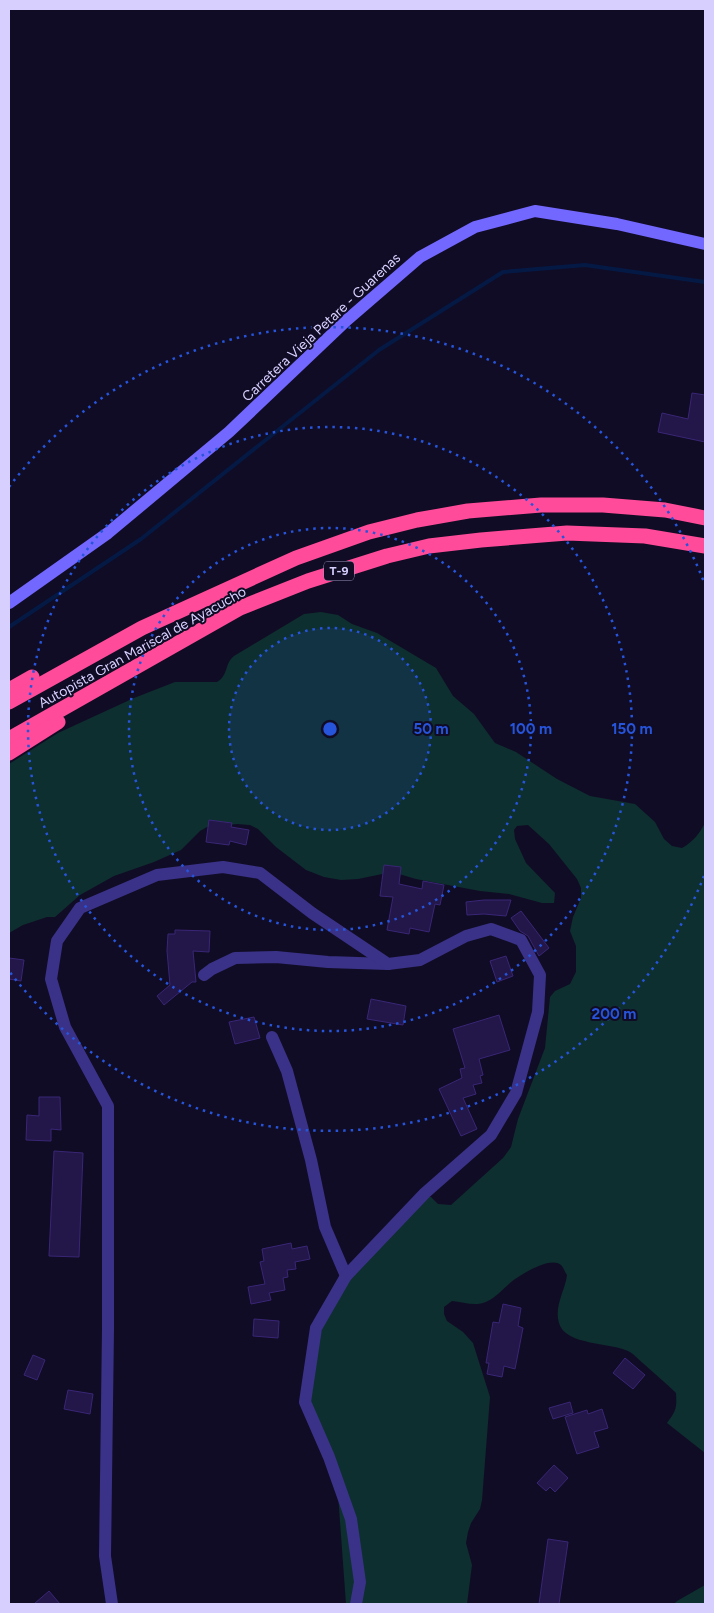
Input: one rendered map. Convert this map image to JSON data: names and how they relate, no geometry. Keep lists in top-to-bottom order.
{
  "streets": {
    "highway": ["T-9", "Autopista Gran Mariscal de Ayacucho"],
    "main road": ["Carretera Vieja Petare - Guarenas"]
  },
  "rings": [
    "50 m",
    "100 m",
    "150 m",
    "200 m"
  ]
}
